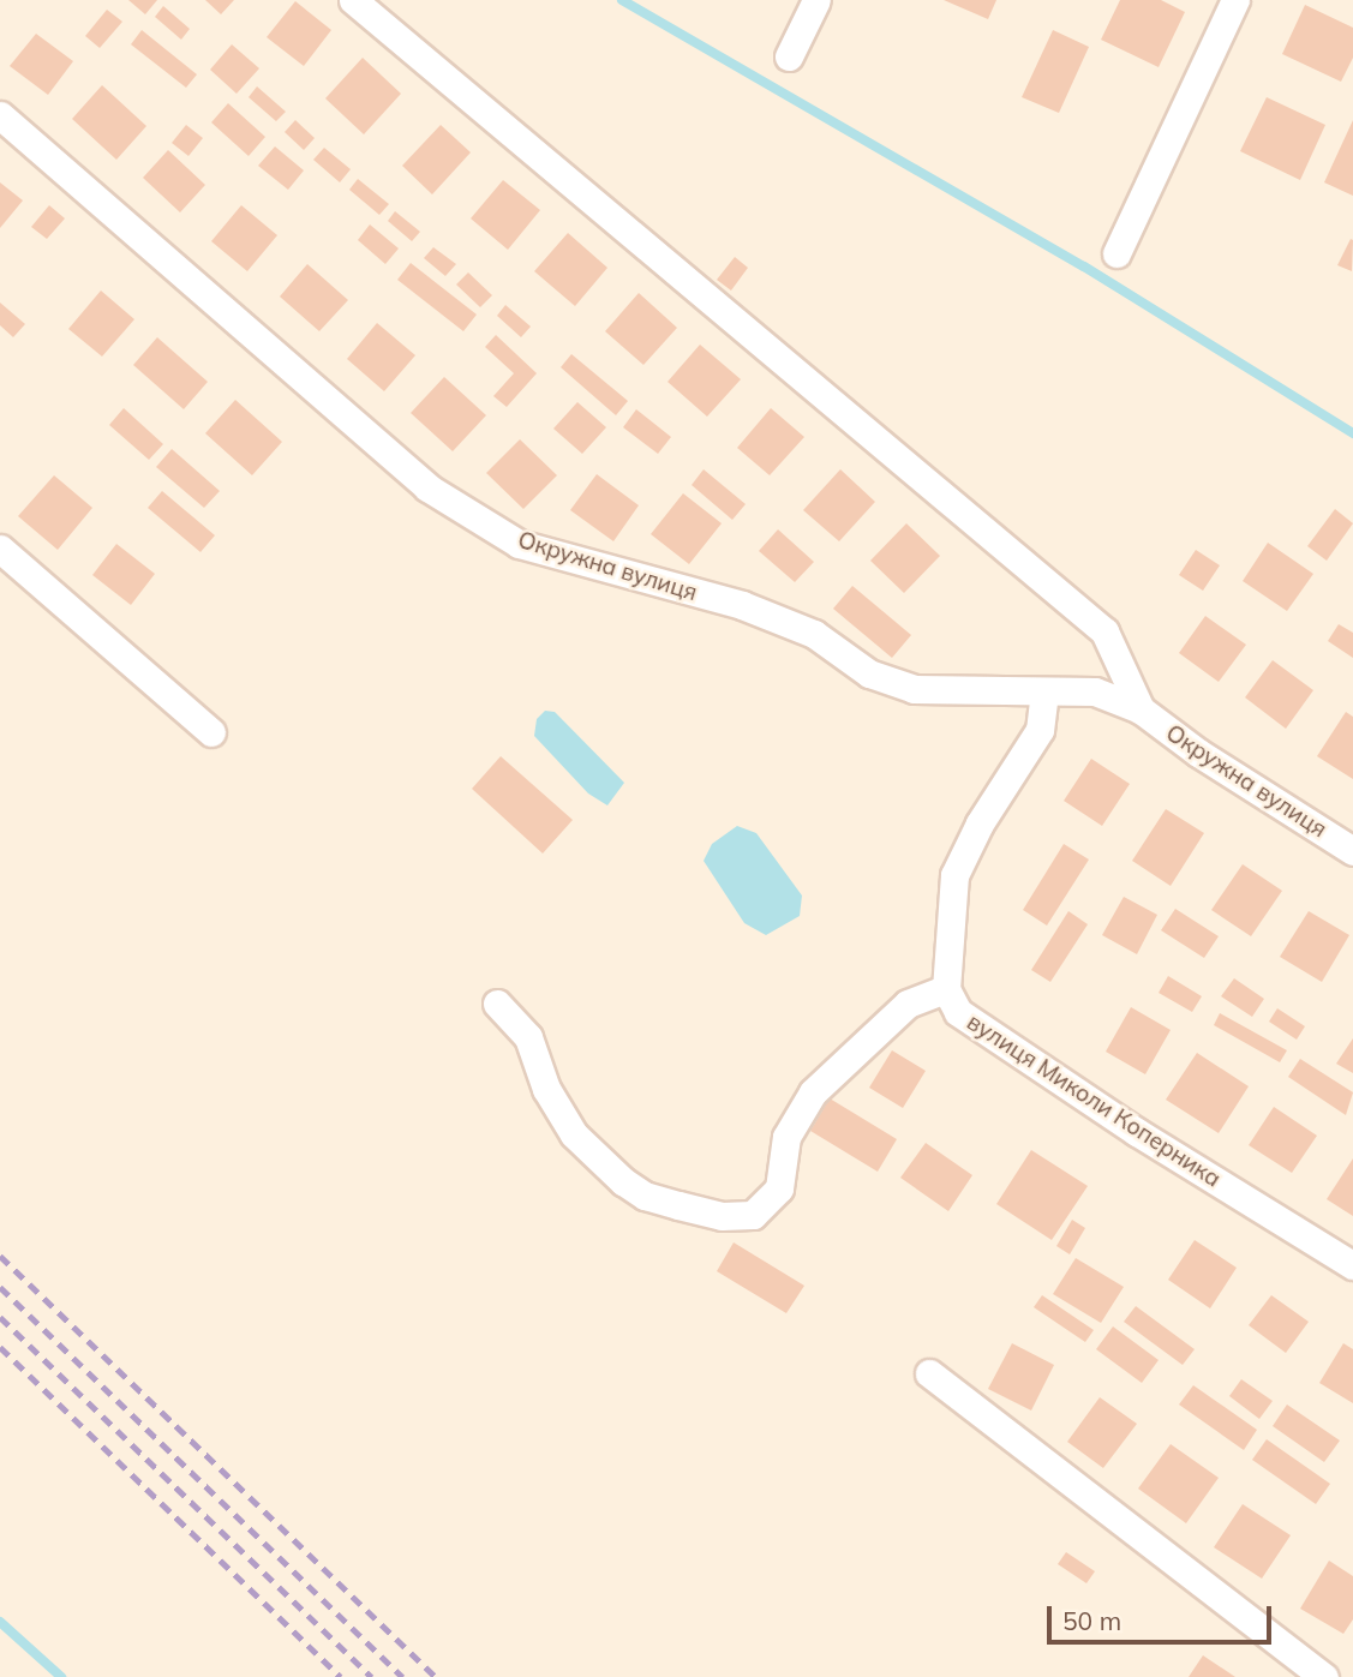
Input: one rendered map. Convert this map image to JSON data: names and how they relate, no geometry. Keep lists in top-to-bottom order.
{
  "streets": {
    "street": ["Окружна вулиця", "вулиця Миколи Коперника"]
  },
  "scale_bar": "50 m"
}
